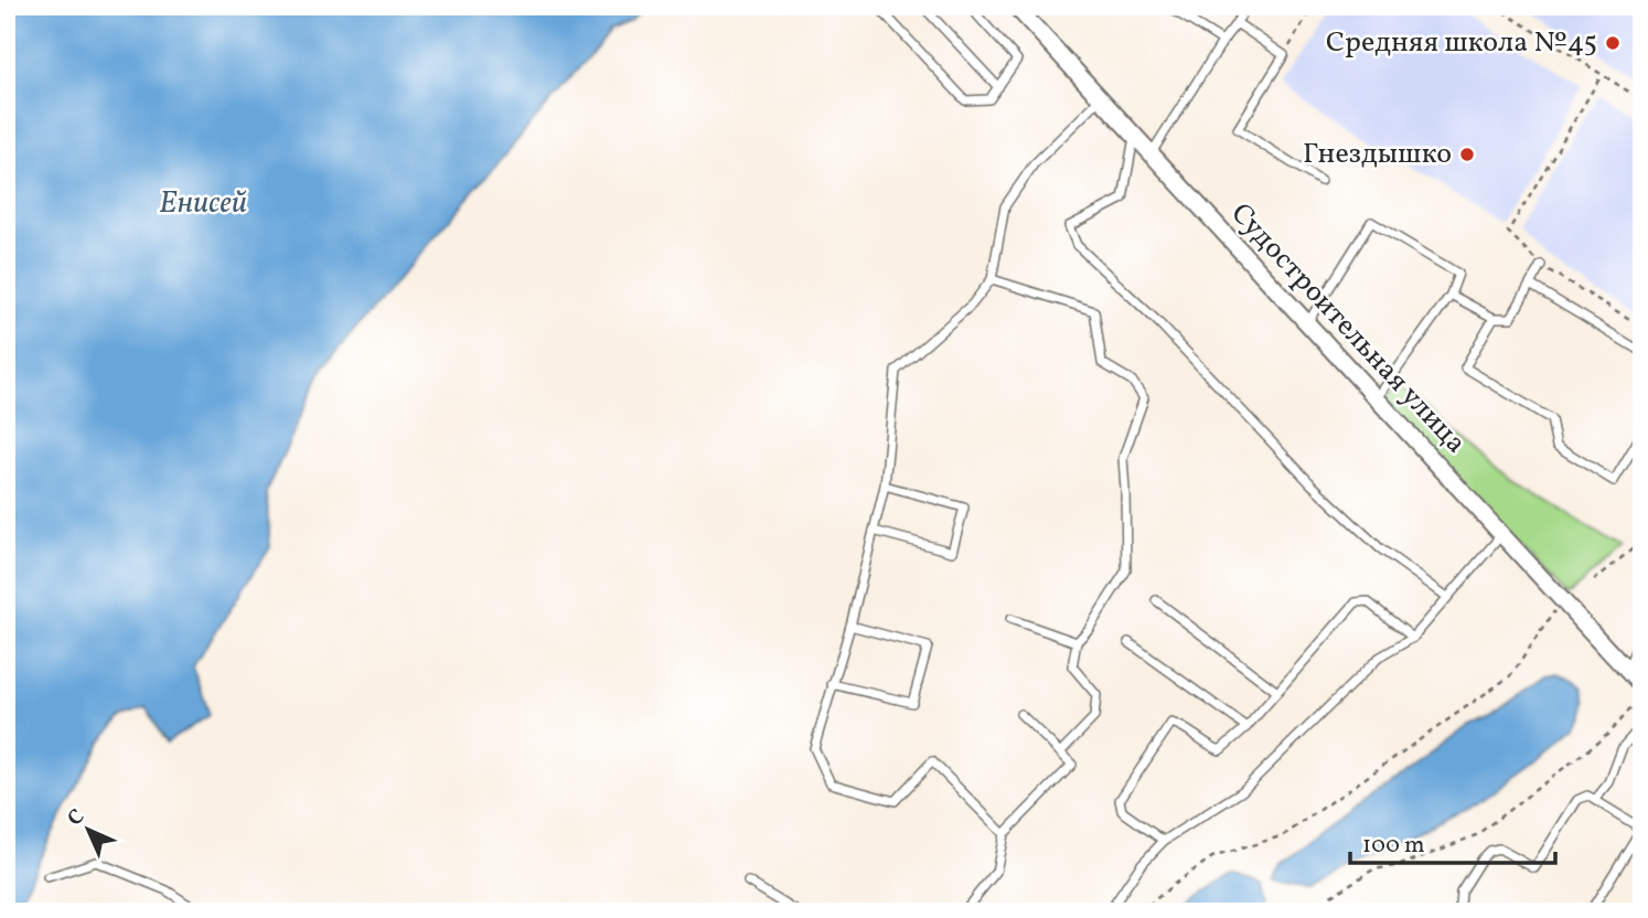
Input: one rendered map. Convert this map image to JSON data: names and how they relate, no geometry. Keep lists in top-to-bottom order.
{
  "streets": {
    "street": ["Судостроительная улица"]
  },
  "water": ["Енисей"],
  "places": ["Средняя школа №45", "Гнездышко"],
  "scale_bar": "100 m",
  "north": "top left"
}
